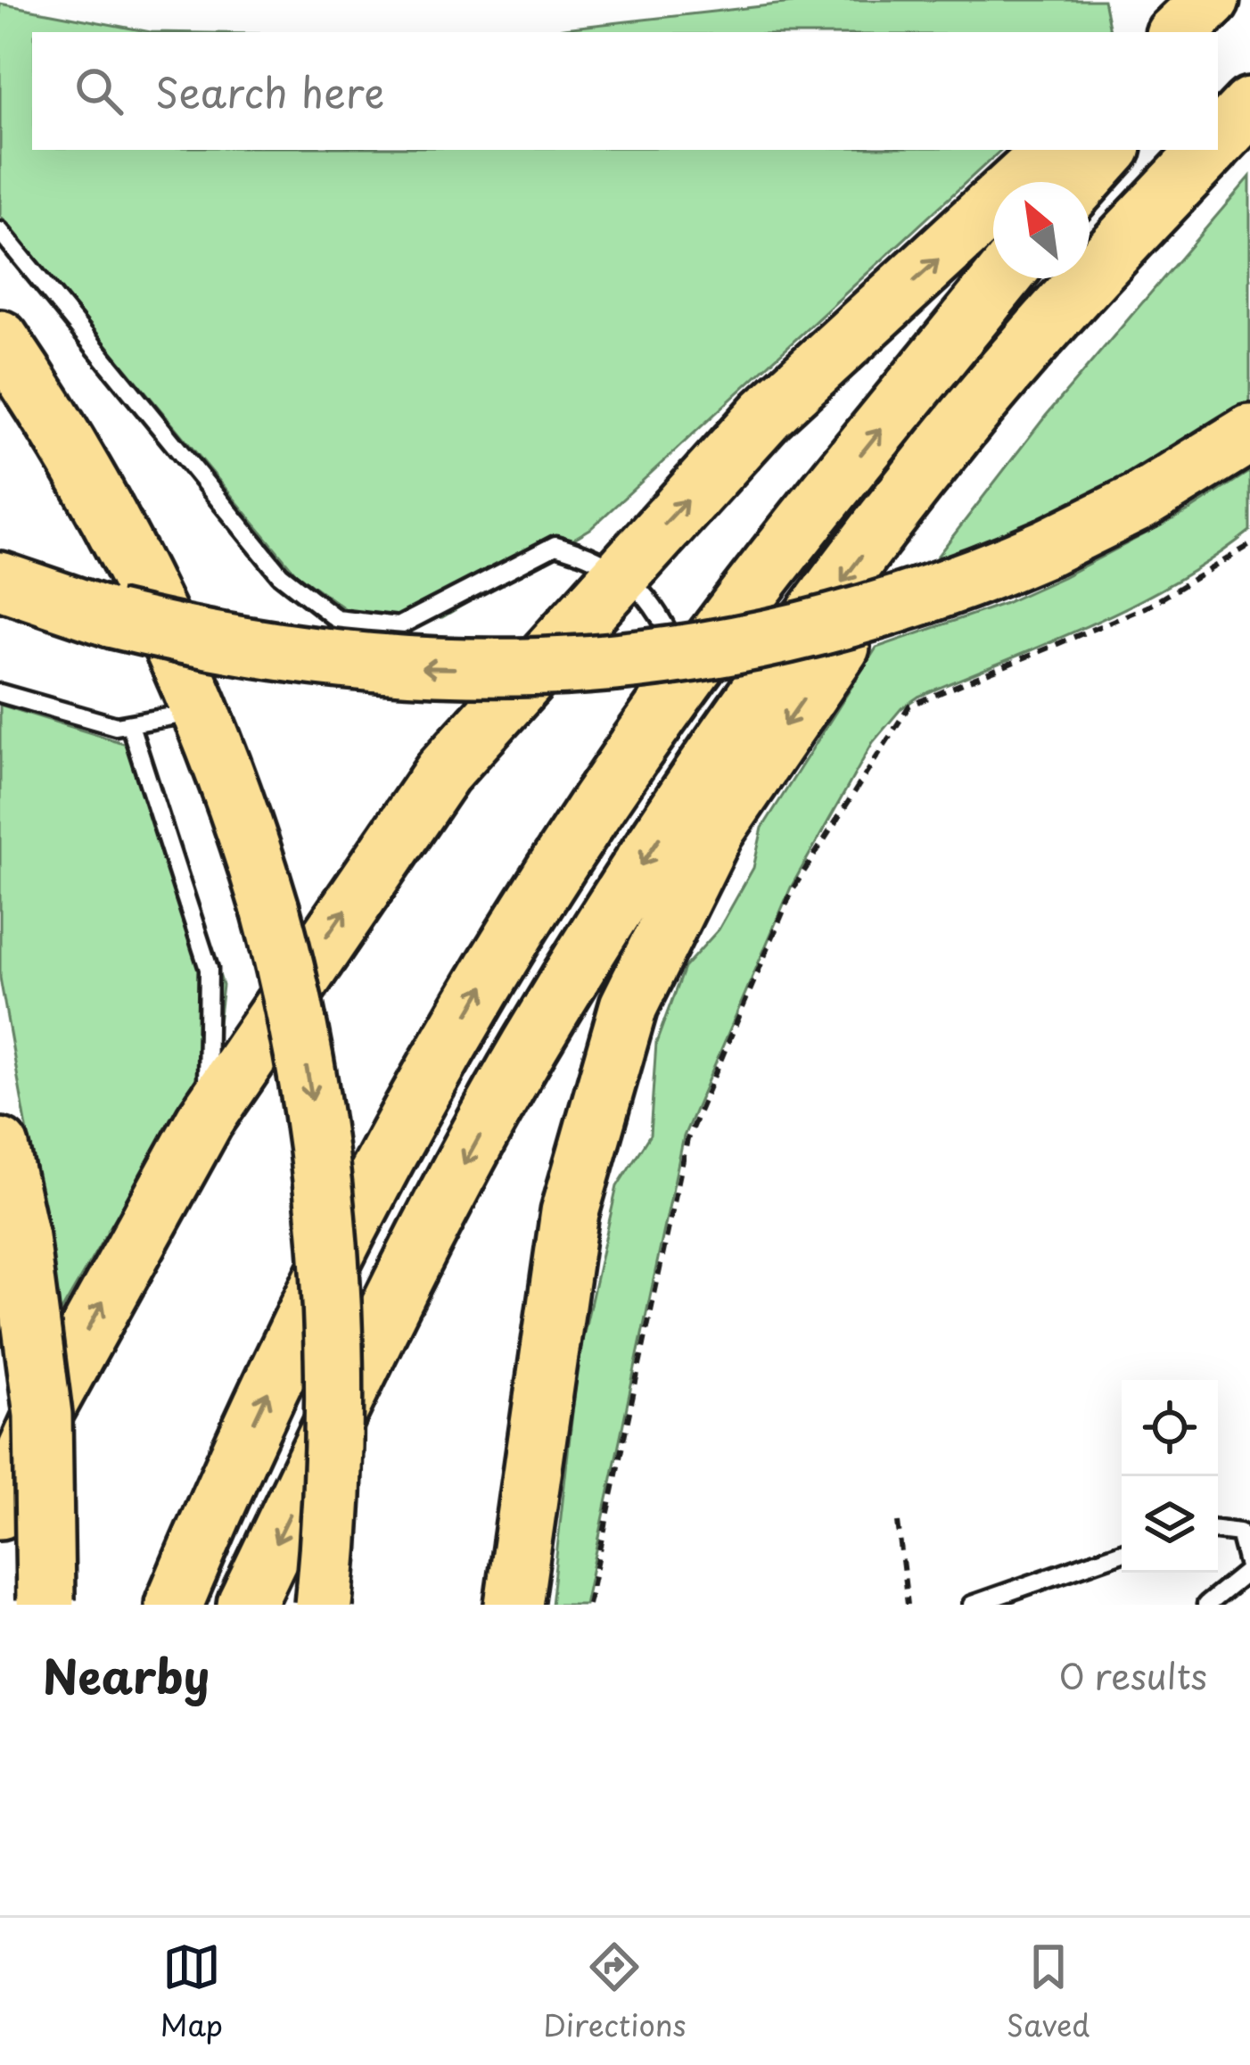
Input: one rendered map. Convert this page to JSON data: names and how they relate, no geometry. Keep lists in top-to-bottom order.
{
  "north": "top left",
  "page": {
    "search": "Search here",
    "heading": ["Nearby", "0 results"],
    "nav": ["Map", "Directions", "Saved"]
  }
}
